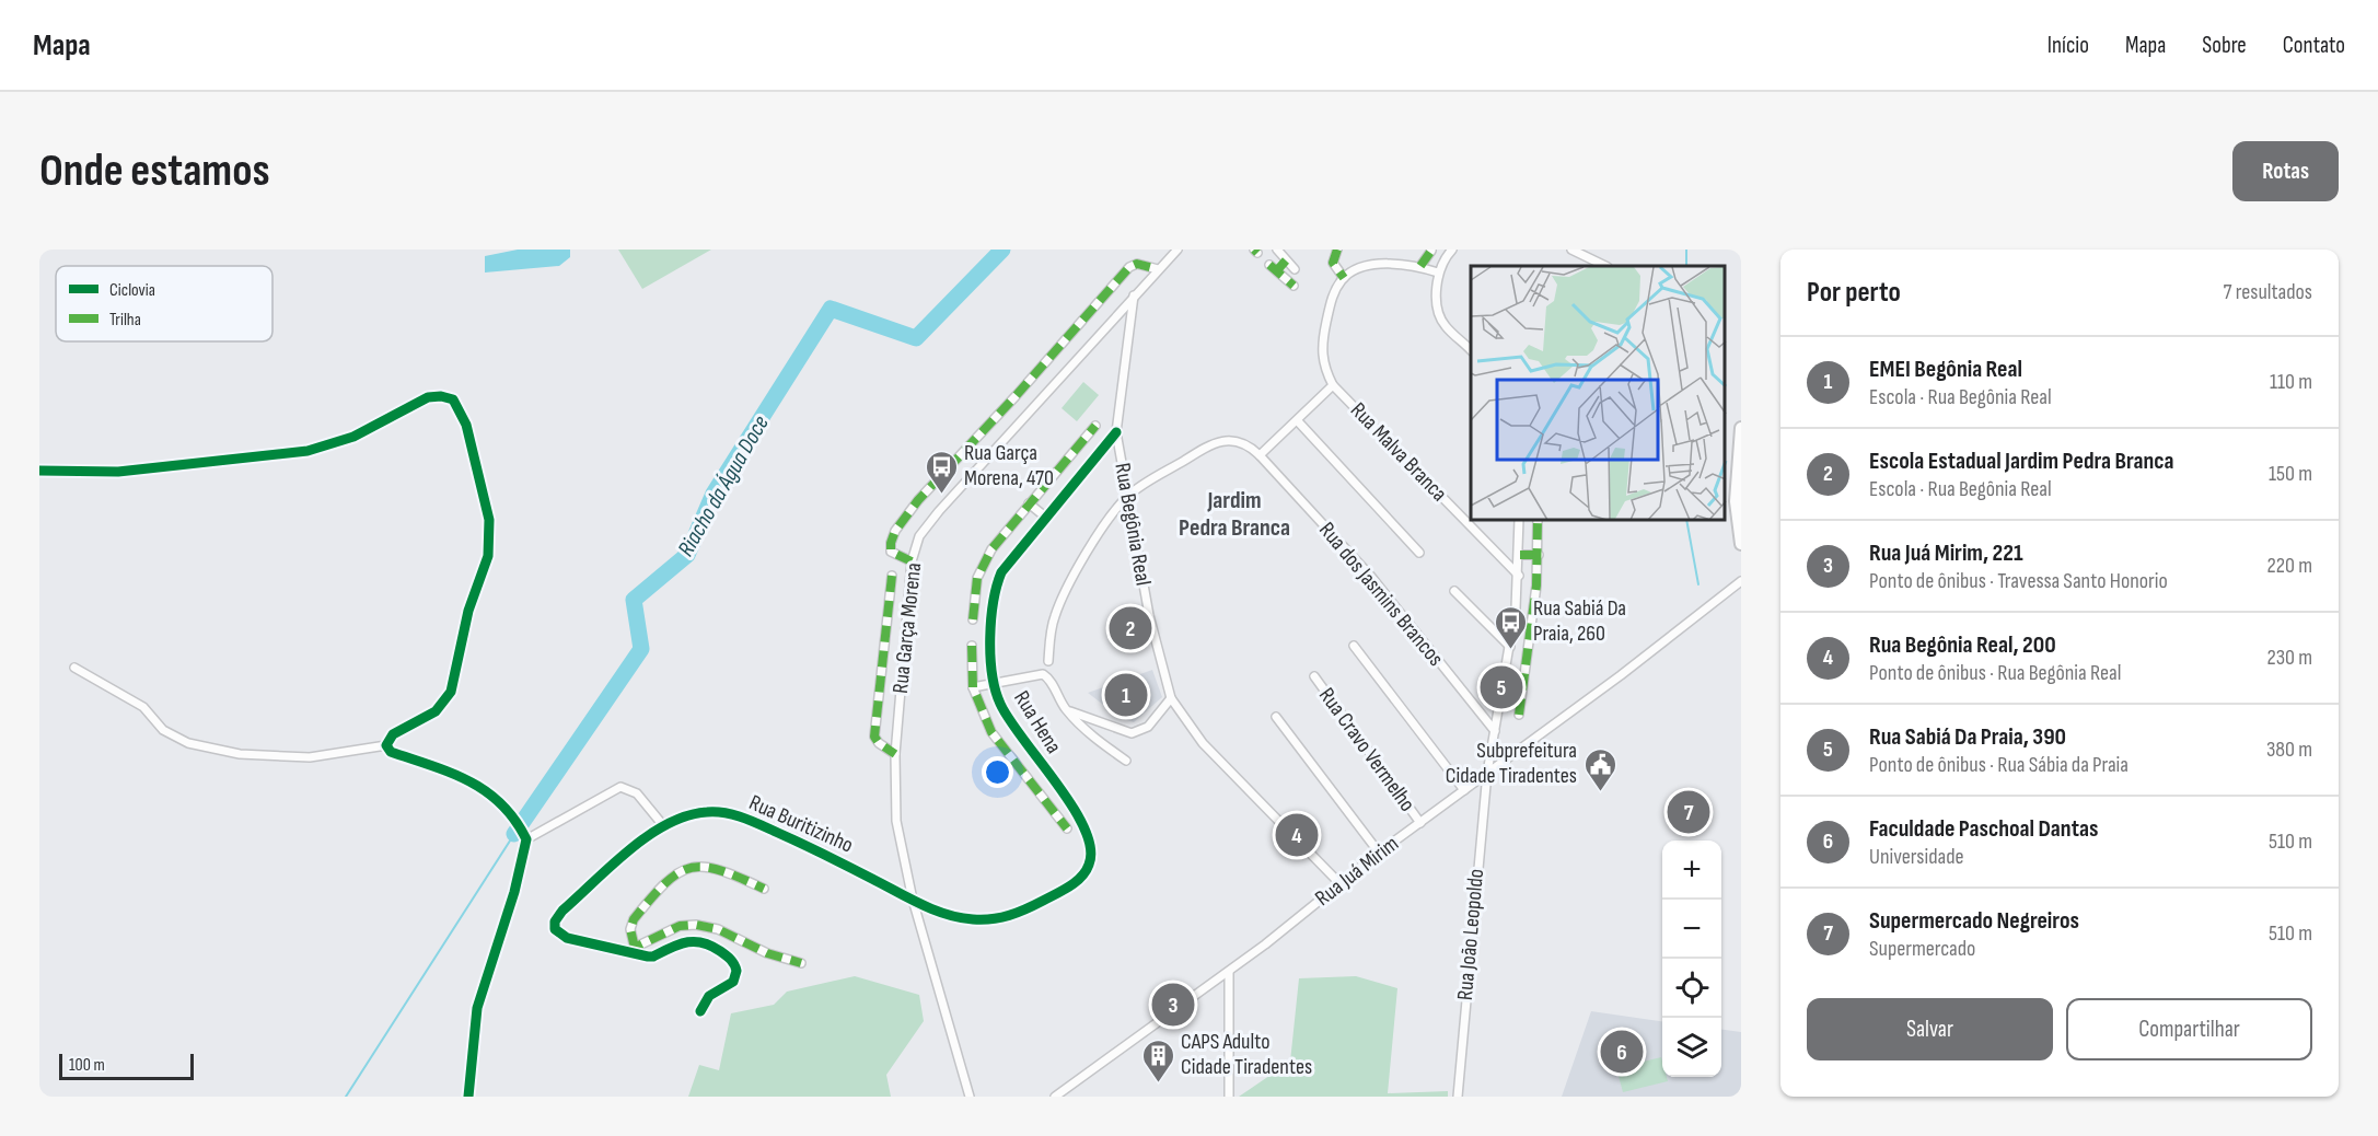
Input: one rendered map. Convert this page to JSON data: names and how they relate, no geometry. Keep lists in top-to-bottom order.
{
  "streets": {
    "street": [
      "Rua Malva Branca",
      "Rua Begônia Real",
      "Rua dos Jasmins Brancos",
      "Rua Garça Morena",
      "Rua Hena",
      "Rua Cravo Vermelho",
      "Rua Buritizinho",
      "Rua Juá Mirim",
      "Rua João Leopoldo"
    ]
  },
  "crossings": [
    ["Rua Malva Branca", "Rua João Leopoldo"],
    ["Rua Begônia Real", "Rua dos Jasmins Brancos"],
    ["Rua Begônia Real", "Rua Garça Morena"],
    ["Rua Begônia Real", "Rua Hena"],
    ["Rua Begônia Real", "Rua Juá Mirim"],
    ["Rua dos Jasmins Brancos", "Rua João Leopoldo"],
    ["Rua Garça Morena", "Rua Hena"],
    ["Rua Garça Morena", "Rua Buritizinho"],
    ["Rua Hena", "Rua Buritizinho"],
    ["Rua Cravo Vermelho", "Rua Juá Mirim"],
    ["Rua Juá Mirim", "Rua João Leopoldo"]
  ],
  "districts": ["Jardim Pedra Branca"],
  "water": ["Riacho da Água Doce"],
  "places": {
    "bus stop": ["Rua Garça Morena, 470", "Rua Sabiá Da Praia, 260"],
    "public building": ["Subprefeitura Cidade Tiradentes"],
    "building": ["CAPS Adulto Cidade Tiradentes"]
  },
  "legend": ["Ciclovia", "Trilha"],
  "scale_bar": "100 m",
  "page": {
    "header": "Mapa",
    "nav": [
      "Início",
      "Mapa",
      "Sobre",
      "Contato"
    ],
    "buttons": [
      "Rotas",
      ["Salvar", "Compartilhar"]
    ],
    "title": "Onde estamos",
    "heading": ["Por perto", "7 resultados"],
    "list": [
      {
        "mark": "1",
        "name": "EMEI Begônia Real",
        "note": "Escola · Rua Begônia Real",
        "value": "110 m"
      },
      {
        "mark": "2",
        "name": "Escola Estadual Jardim Pedra Branca",
        "note": "Escola · Rua Begônia Real",
        "value": "150 m"
      },
      {
        "mark": "3",
        "name": "Rua Juá Mirim, 221",
        "note": "Ponto de ônibus · Travessa Santo Honorio",
        "value": "220 m"
      },
      {
        "mark": "4",
        "name": "Rua Begônia Real, 200",
        "note": "Ponto de ônibus · Rua Begônia Real",
        "value": "230 m"
      },
      {
        "mark": "5",
        "name": "Rua Sabiá Da Praia, 390",
        "note": "Ponto de ônibus · Rua Sábia da Praia",
        "value": "380 m"
      },
      {
        "mark": "6",
        "name": "Faculdade Paschoal Dantas",
        "note": "Universidade",
        "value": "510 m"
      },
      {
        "mark": "7",
        "name": "Supermercado Negreiros",
        "note": "Supermercado",
        "value": "510 m"
      }
    ],
    "pins": [
      "2",
      "5",
      "1",
      "7",
      "4",
      "3",
      "6"
    ],
    "map_buttons": ["+", "−"],
    "scale": "100 m"
  }
}
